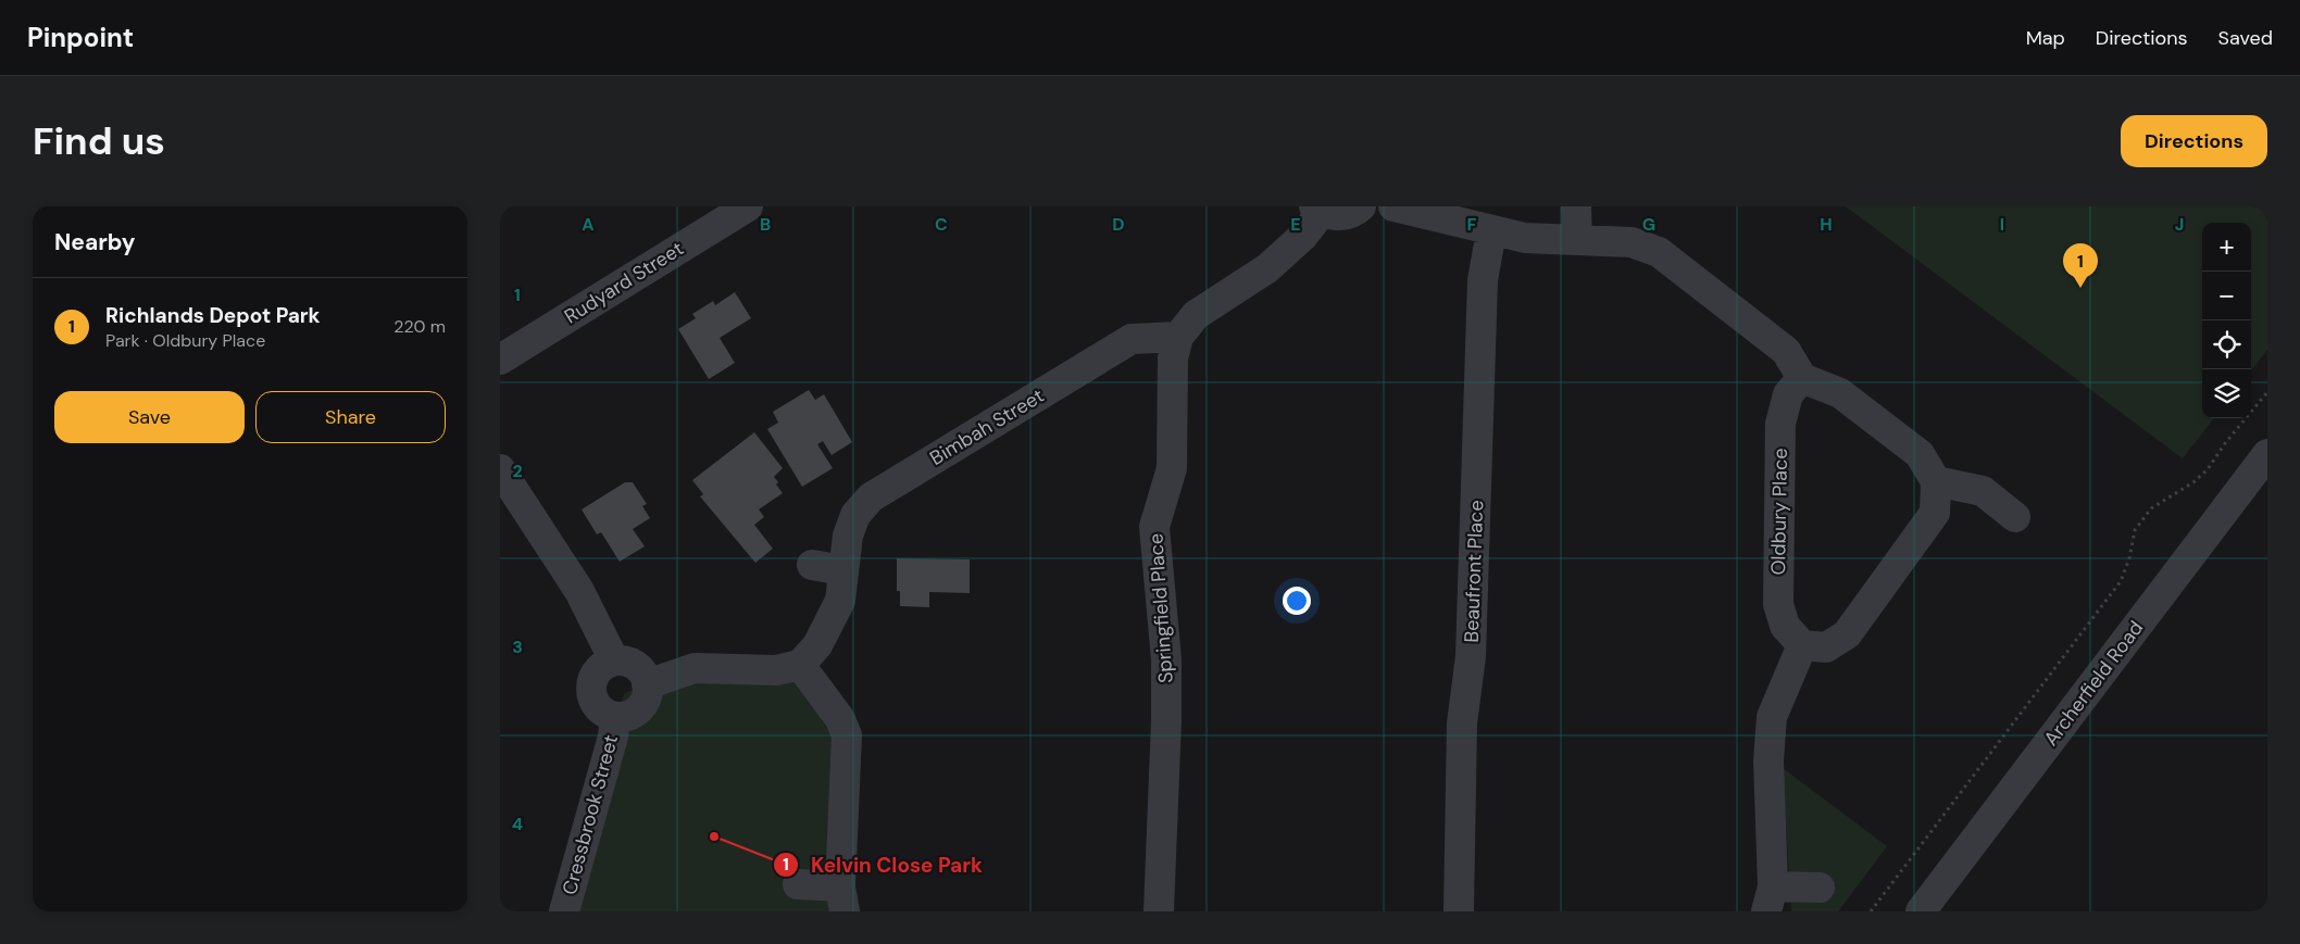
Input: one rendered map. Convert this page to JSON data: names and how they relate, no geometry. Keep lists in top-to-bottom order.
{
  "streets": {
    "street": [
      "Rudyard Street",
      "Bimbah Street",
      "Oldbury Place",
      "Beaufront Place",
      "Springfield Place",
      "Archerfield Road",
      "Cressbrook Street"
    ]
  },
  "crossings": [
    ["Bimbah Street", "Springfield Place"]
  ],
  "places": ["Kelvin Close Park"],
  "page": {
    "header": "Pinpoint",
    "nav": ["Map", "Directions", "Saved"],
    "buttons": [
      "Directions",
      ["Save", "Share"]
    ],
    "title": "Find us",
    "heading": "Nearby",
    "map_buttons": ["+", "−"],
    "pins": "1",
    "list": [
      {
        "mark": "1",
        "name": "Richlands Depot Park",
        "note": "Park · Oldbury Place",
        "value": "220 m"
      }
    ]
  },
  "grid": {
    "columns": [
      "A",
      "B",
      "C",
      "D",
      "E",
      "F",
      "G",
      "H",
      "I",
      "J"
    ],
    "rows": [
      "1",
      "2",
      "3",
      "4"
    ]
  }
}
